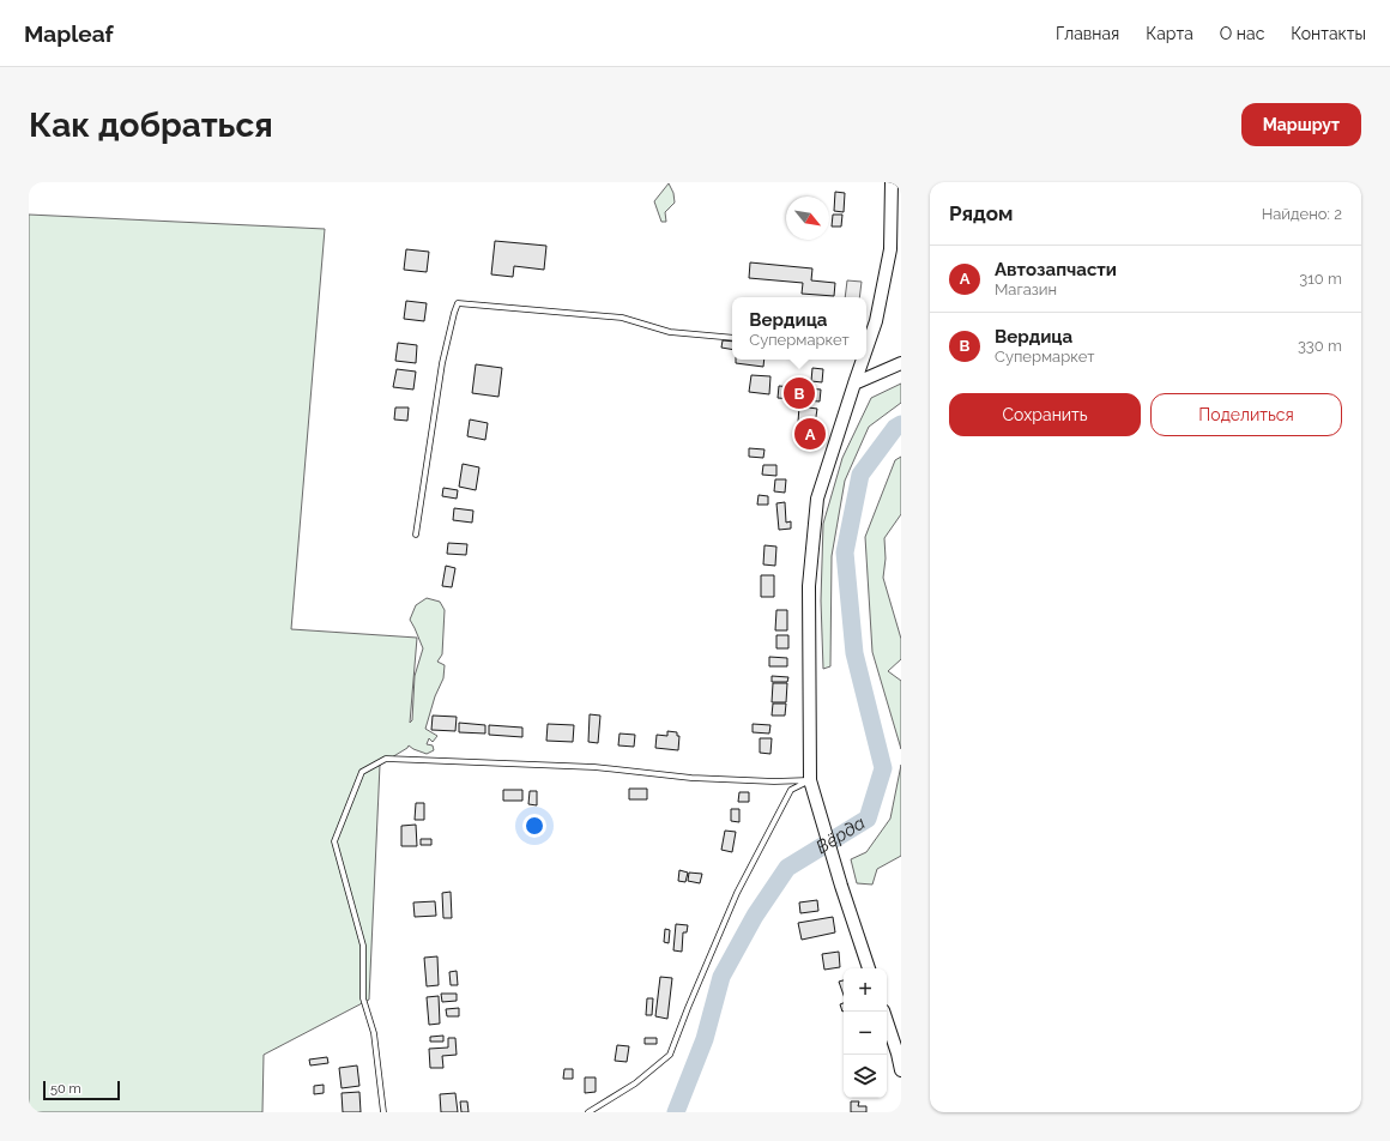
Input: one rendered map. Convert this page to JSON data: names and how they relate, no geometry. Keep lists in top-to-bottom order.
{
  "water": ["Вёрда"],
  "scale_bar": "50 m",
  "north": "bottom right",
  "page": {
    "header": "Mapleaf",
    "nav": [
      "Главная",
      "Карта",
      "О нас",
      "Контакты"
    ],
    "buttons": [
      "Маршрут",
      ["Сохранить", "Поделиться"]
    ],
    "title": "Как добраться",
    "heading": ["Рядом", "Найдено: 2"],
    "list": [
      {
        "mark": "A",
        "name": "Автозапчасти",
        "note": "Магазин",
        "value": "310 m"
      },
      {
        "mark": "B",
        "name": "Вердица",
        "note": "Супермаркет",
        "value": "330 m"
      }
    ],
    "popup": ["Вердица", "Супермаркет"],
    "pins": ["B", "A"],
    "map_buttons": ["+", "−"],
    "scale": "50 m"
  }
}
